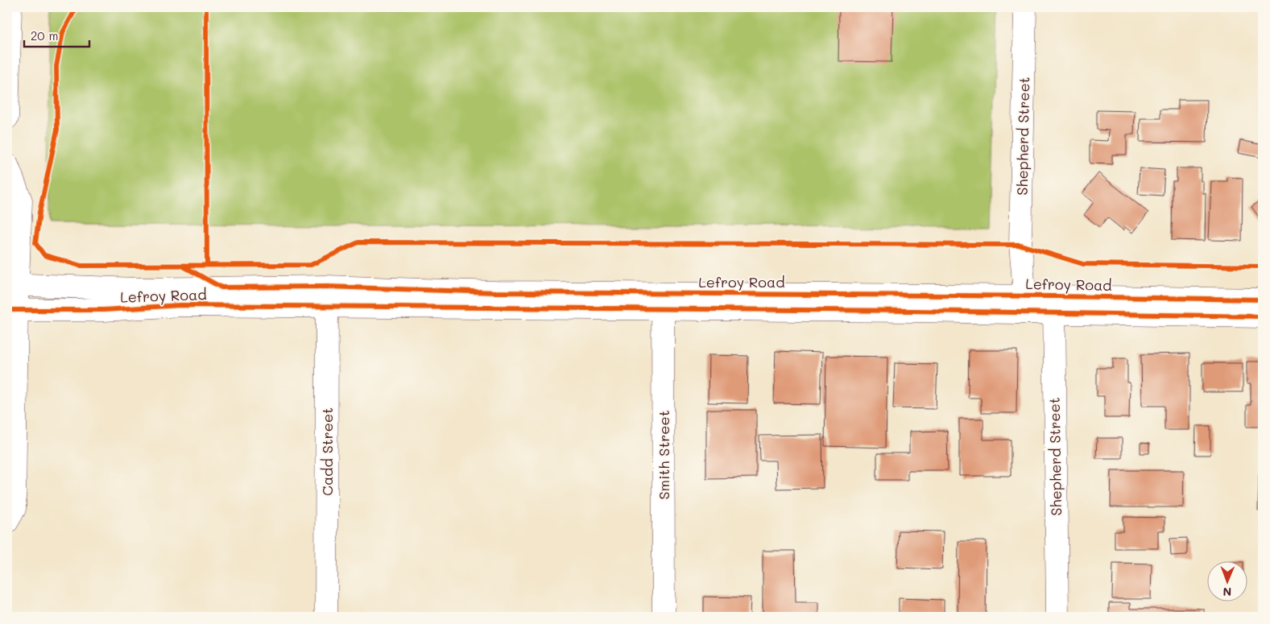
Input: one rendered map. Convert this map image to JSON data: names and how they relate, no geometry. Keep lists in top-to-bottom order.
{
  "streets": {
    "street": [
      "Shepherd Street",
      "Lefroy Road",
      "Cadd Street",
      "Smith Street"
    ]
  },
  "crossings": [
    ["Shepherd Street", "Lefroy Road"],
    ["Lefroy Road", "Cadd Street"],
    ["Lefroy Road", "Smith Street"]
  ],
  "scale_bar": "20 m",
  "north": "bottom"
}
